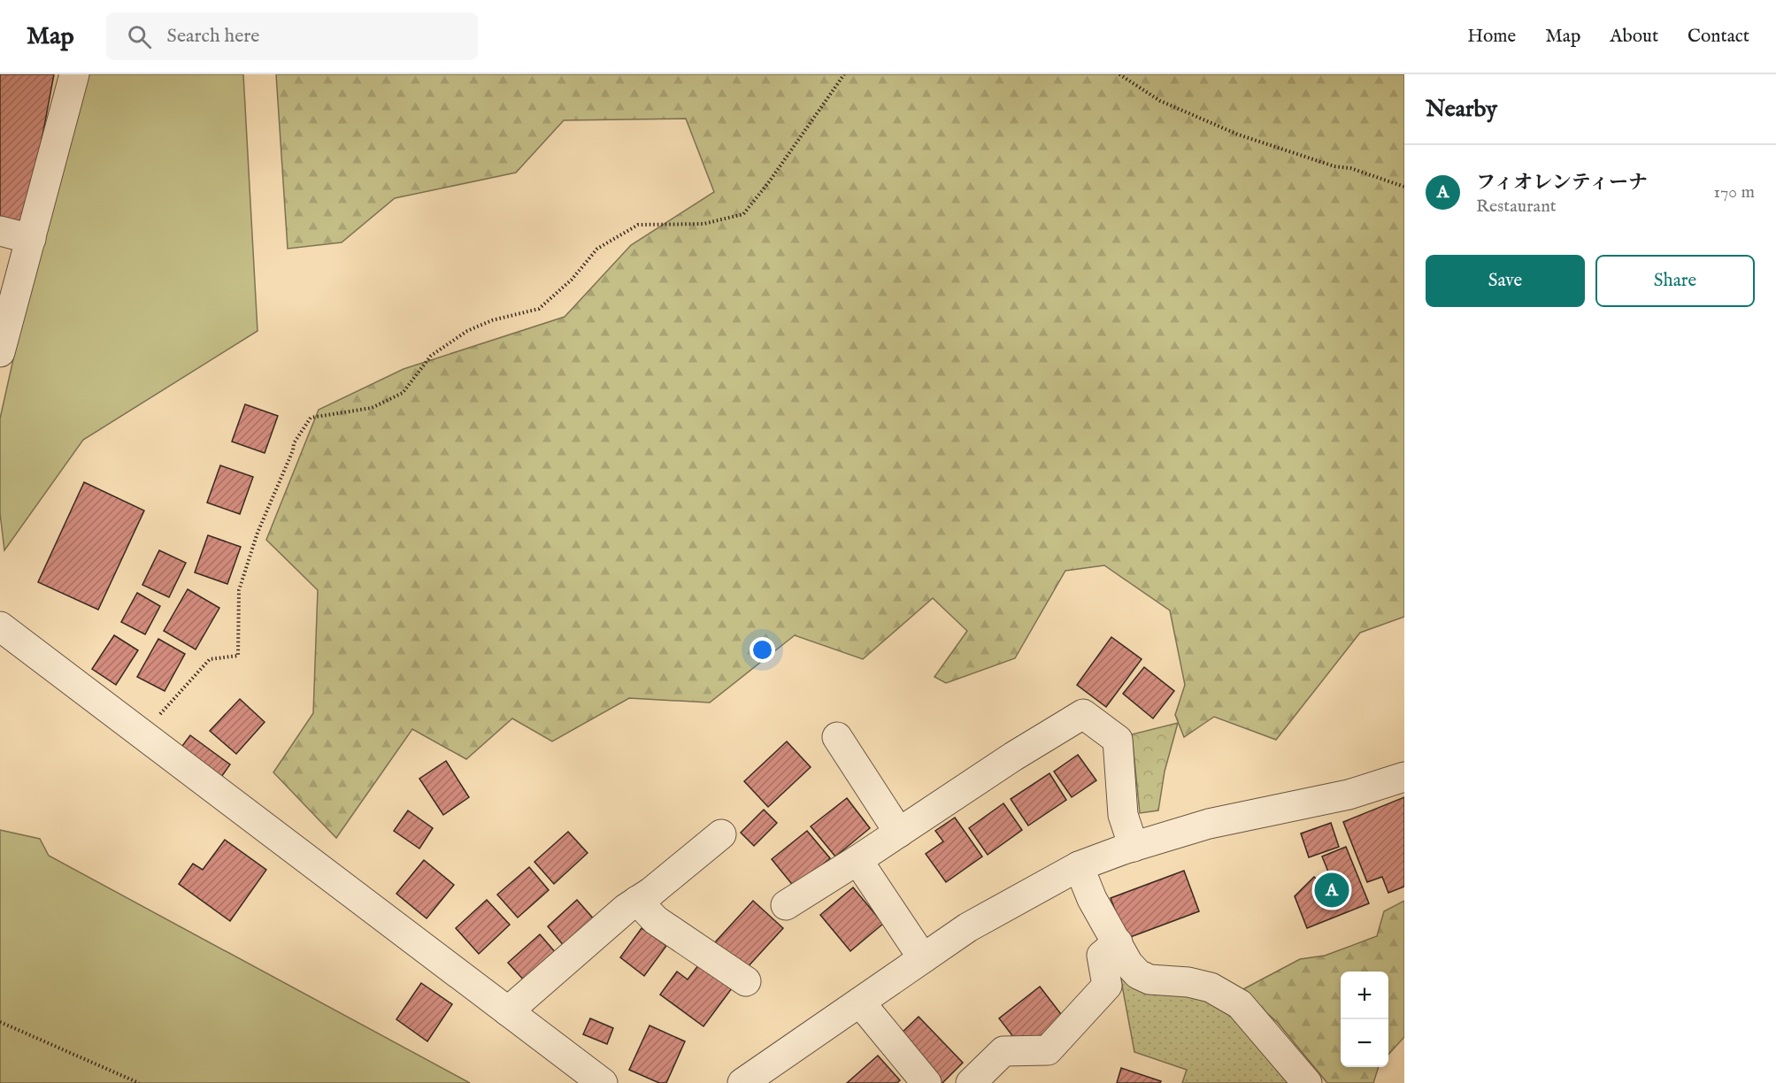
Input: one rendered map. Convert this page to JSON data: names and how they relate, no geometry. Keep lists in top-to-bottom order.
{
  "page": {
    "header": "Map",
    "search": "Search here",
    "nav": [
      "Home",
      "Map",
      "About",
      "Contact"
    ],
    "heading": "Nearby",
    "list": [
      {
        "mark": "A",
        "name": "フィオレンティーナ",
        "note": "Restaurant",
        "value": "170 m"
      }
    ],
    "buttons": ["Save", "Share"],
    "pins": "A",
    "map_buttons": ["+", "−"]
  }
}
